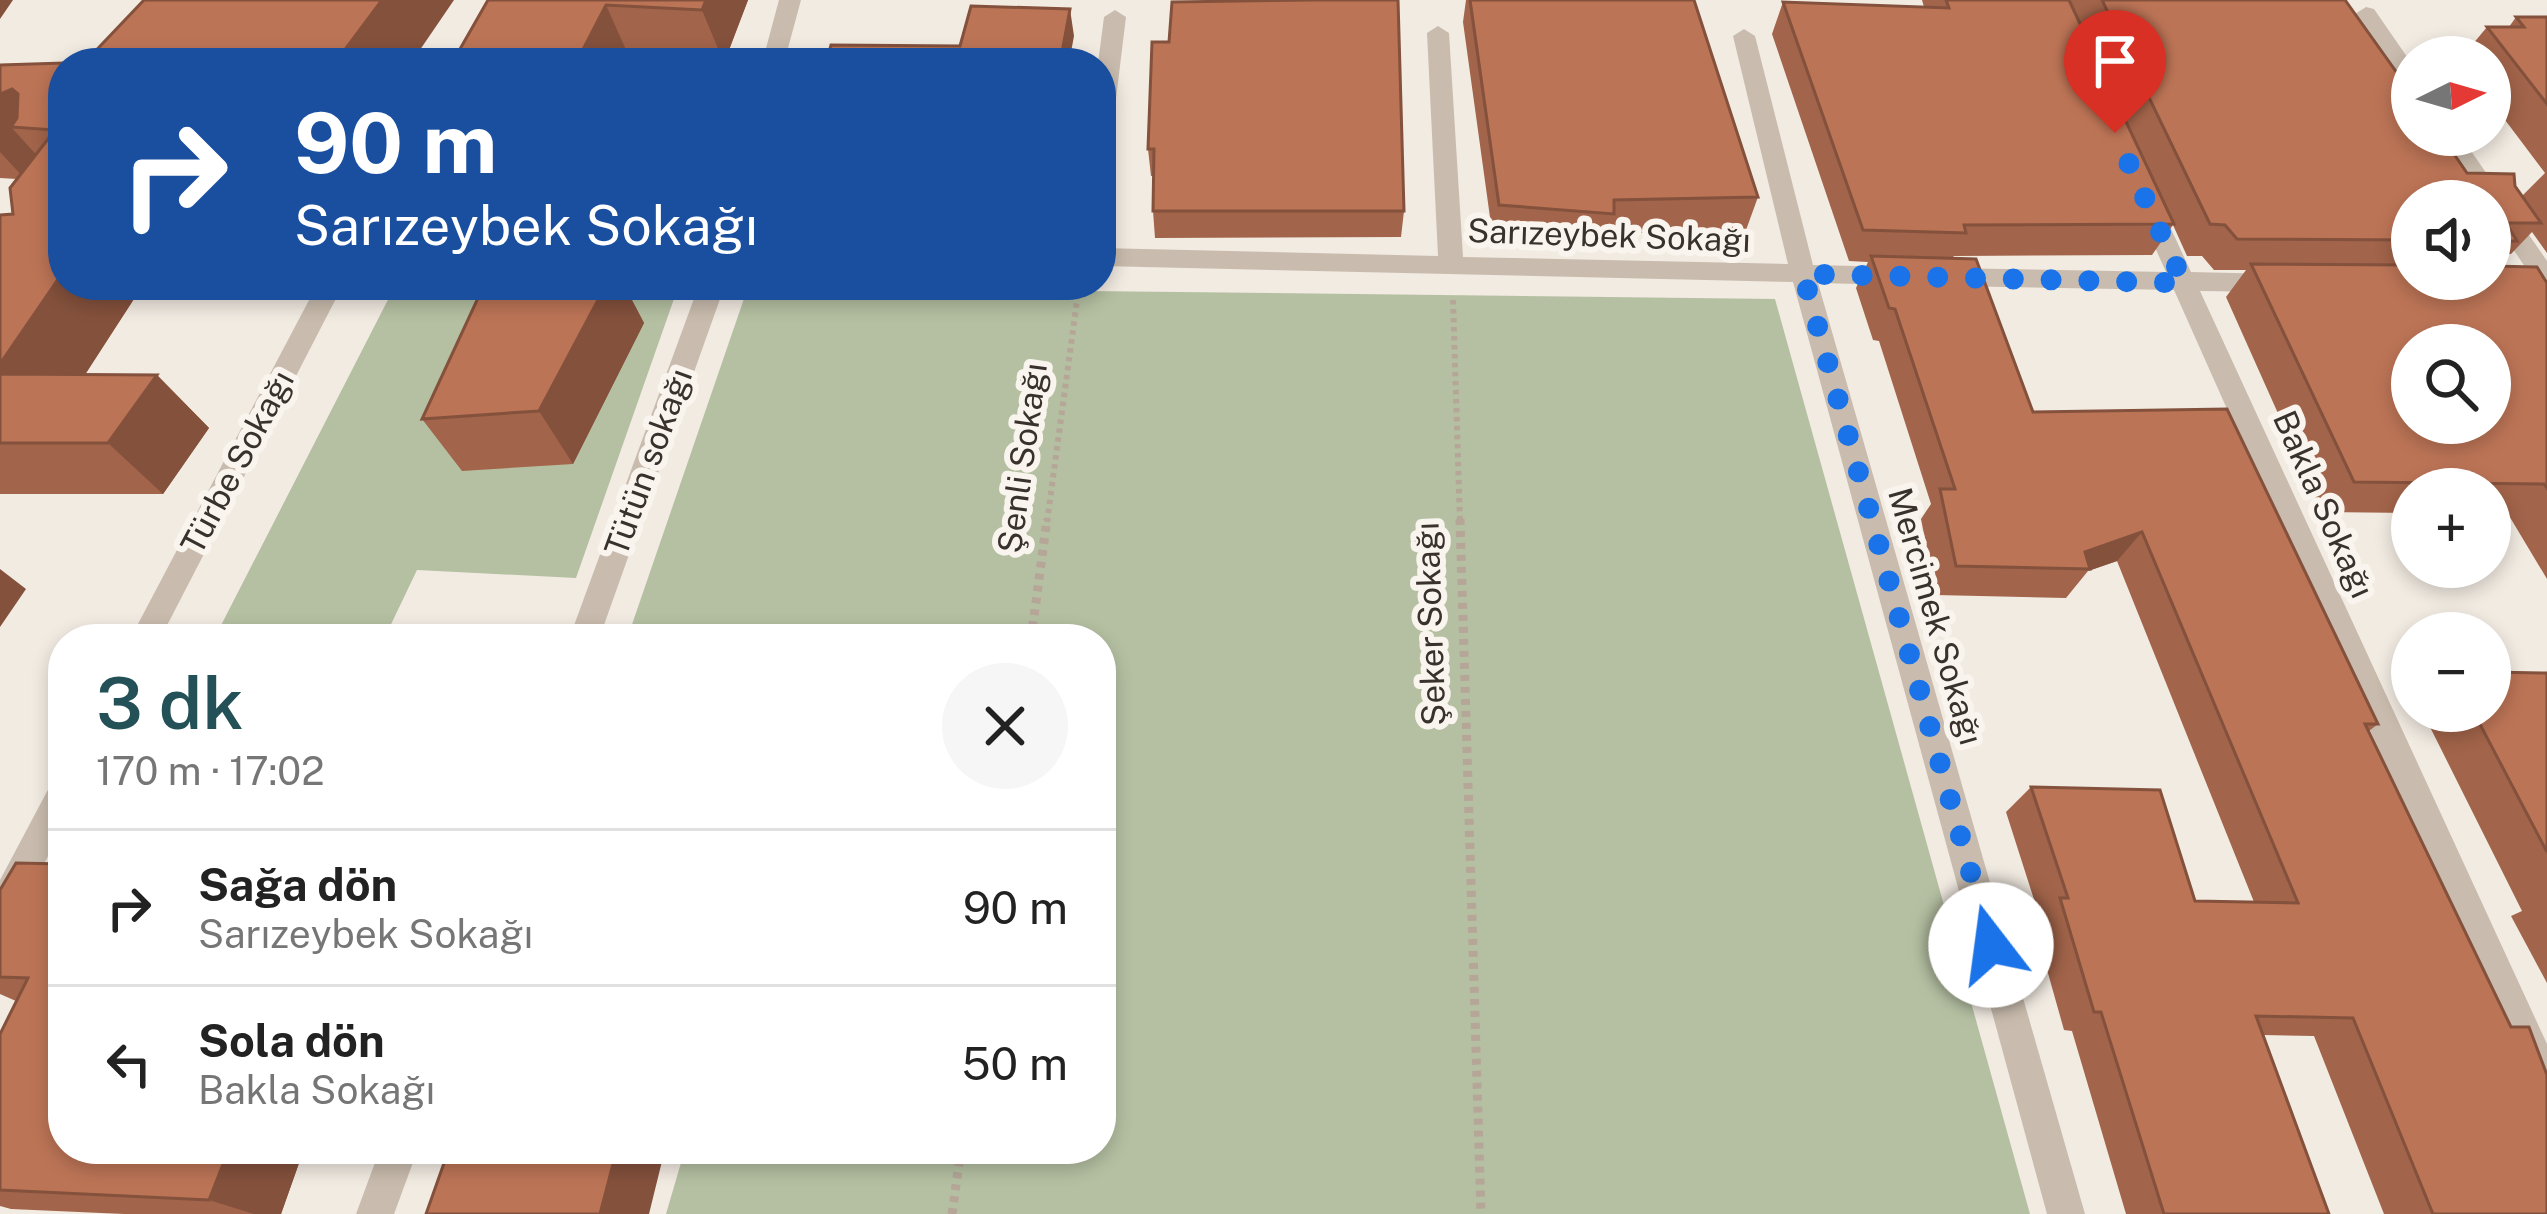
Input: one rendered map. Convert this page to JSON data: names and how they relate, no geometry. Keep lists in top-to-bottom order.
{
  "streets": {
    "street": [
      "Sarızeybek Sokağı",
      "Türbe Sokağı",
      "Tütün sokağı",
      "Bakla Sokağı",
      "Mercimek Sokağı"
    ],
    "path": ["Şenli Sokağı", "Şeker Sokağı"]
  },
  "crossings": [
    ["Sarızeybek Sokağı", "Bakla Sokağı"],
    ["Sarızeybek Sokağı", "Mercimek Sokağı"],
    ["Sarızeybek Sokağı", "Şeker Sokağı"]
  ],
  "north": "right",
  "page": {
    "map_buttons": ["+", "−"],
    "turn": ["90 m", "Sarızeybek Sokağı"],
    "heading": ["3 dk", "170 m · 17:02"],
    "list": [
      {
        "name": "Sağa dön",
        "note": "Sarızeybek Sokağı",
        "value": "90 m"
      },
      {
        "name": "Sola dön",
        "note": "Bakla Sokağı",
        "value": "50 m"
      }
    ]
  }
}
